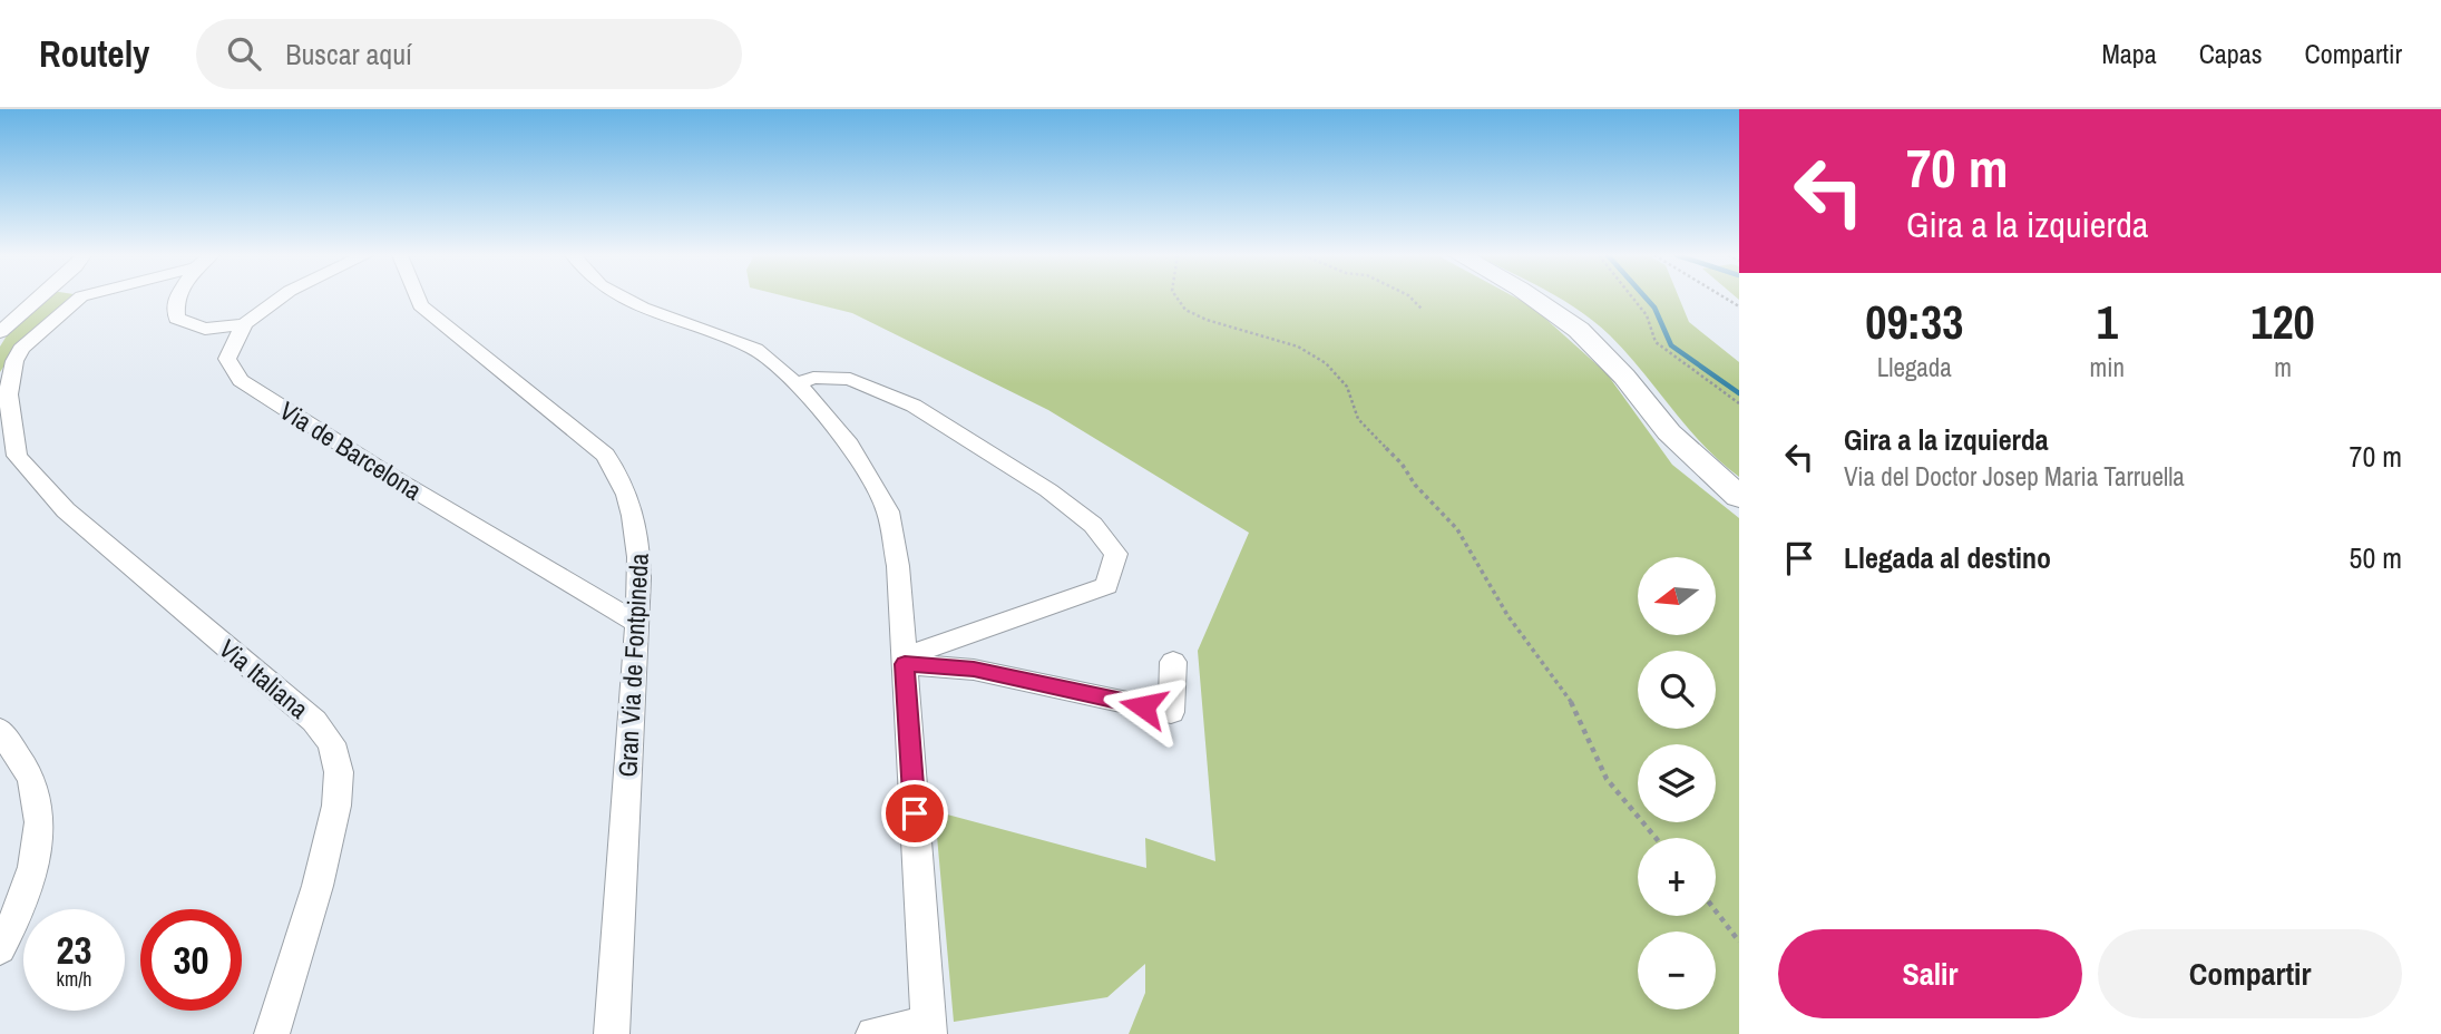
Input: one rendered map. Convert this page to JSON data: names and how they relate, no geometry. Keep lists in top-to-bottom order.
{
  "streets": {
    "street": ["Via de Barcelona", "Gran Via de Fontpineda", "Via Italiana"]
  },
  "crossings": [
    ["Via de Barcelona", "Gran Via de Fontpineda"]
  ],
  "north": "left",
  "page": {
    "header": "Routely",
    "search": "Buscar aquí",
    "nav": ["Mapa", "Capas", "Compartir"],
    "turn": ["70 m", "Gira a la izquierda"],
    "eta": [
      "09:33",
      "Llegada",
      "1",
      "min",
      "120",
      "m"
    ],
    "list": [
      {
        "name": "Gira a la izquierda",
        "note": "Via del Doctor Josep Maria Tarruella",
        "value": "70 m"
      },
      {
        "name": "Llegada al destino",
        "value": "50 m"
      }
    ],
    "map_buttons": ["+", "−"],
    "speed": "23 km/h",
    "limit": "30",
    "buttons": ["Salir", "Compartir"]
  }
}
